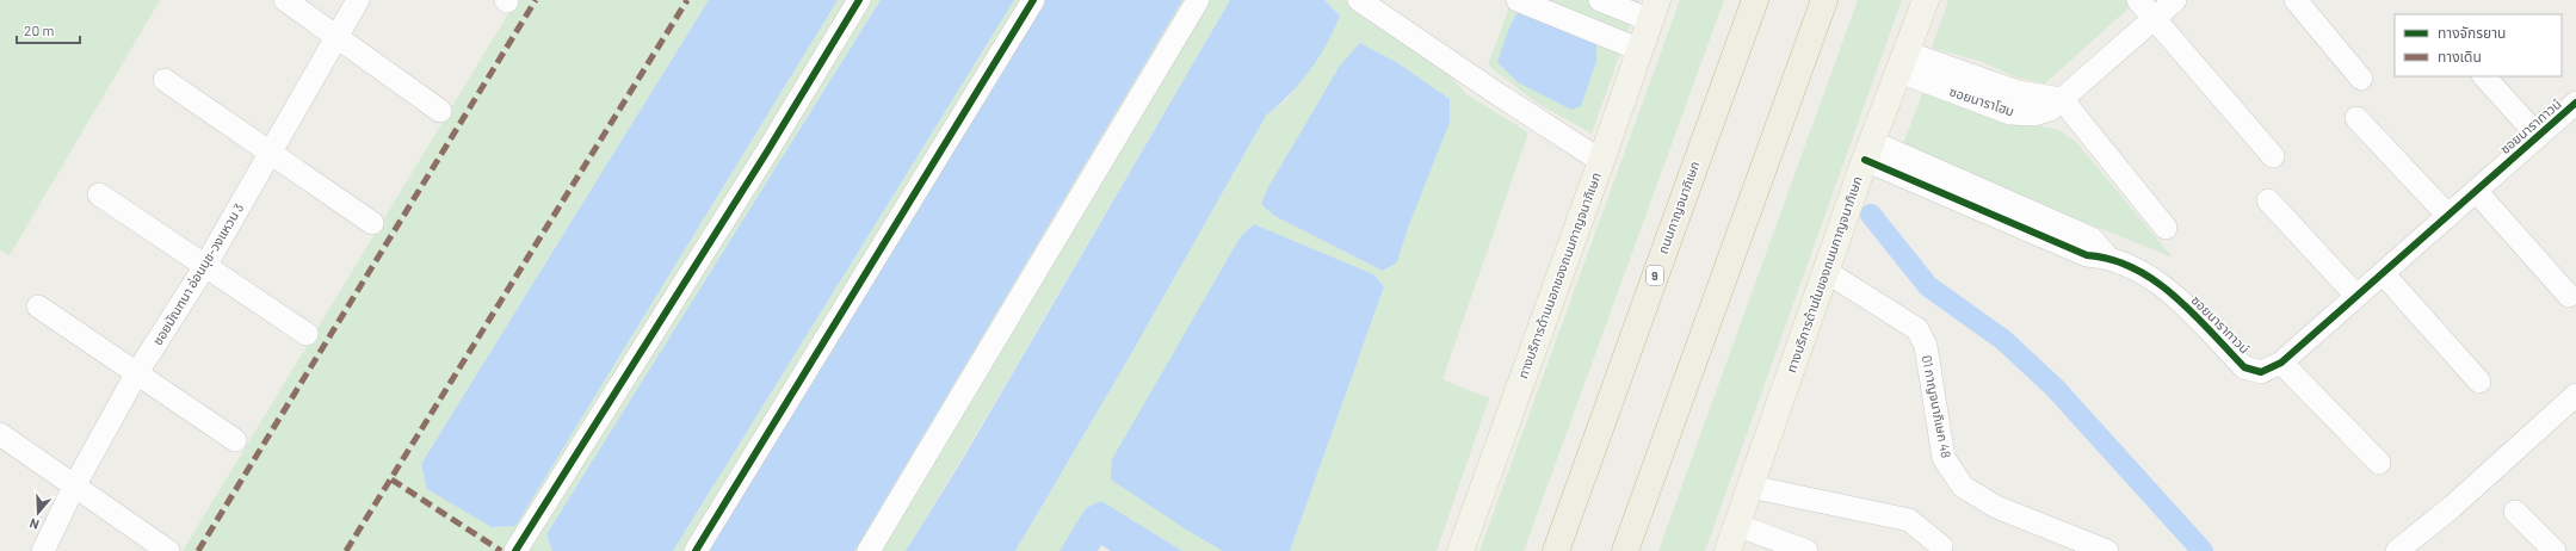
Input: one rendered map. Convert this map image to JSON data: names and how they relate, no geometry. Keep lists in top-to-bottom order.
{
  "streets": {
    "highway": ["ถนนกาญจนาภิเษก", "9"],
    "main road": ["ทางบริการด้านในของถนนกาญจนาภิเษก", "ทางบริการด้านนอกของถนนกาญจนาภิเษก"],
    "street": [
      "ซอยนาราโฮม",
      "ซอยนาราทาวน์",
      "ซอยมัณฑนา อ่อนนุช-วงแหวน 3",
      "01 กาญจนาภิเษก 48"
    ]
  },
  "crossings": [
    ["ซอยนาราโฮม", "ทางบริการด้านในของถนนกาญจนาภิเษก"],
    ["ซอยนาราทาวน์", "ทางบริการด้านในของถนนกาญจนาภิเษก"],
    ["ทางบริการด้านในของถนนกาญจนาภิเษก", "01 กาญจนาภิเษก 48"]
  ],
  "legend": ["ทางจักรยาน", "ทางเดิน"],
  "scale_bar": "20 m",
  "north": "bottom"
}
